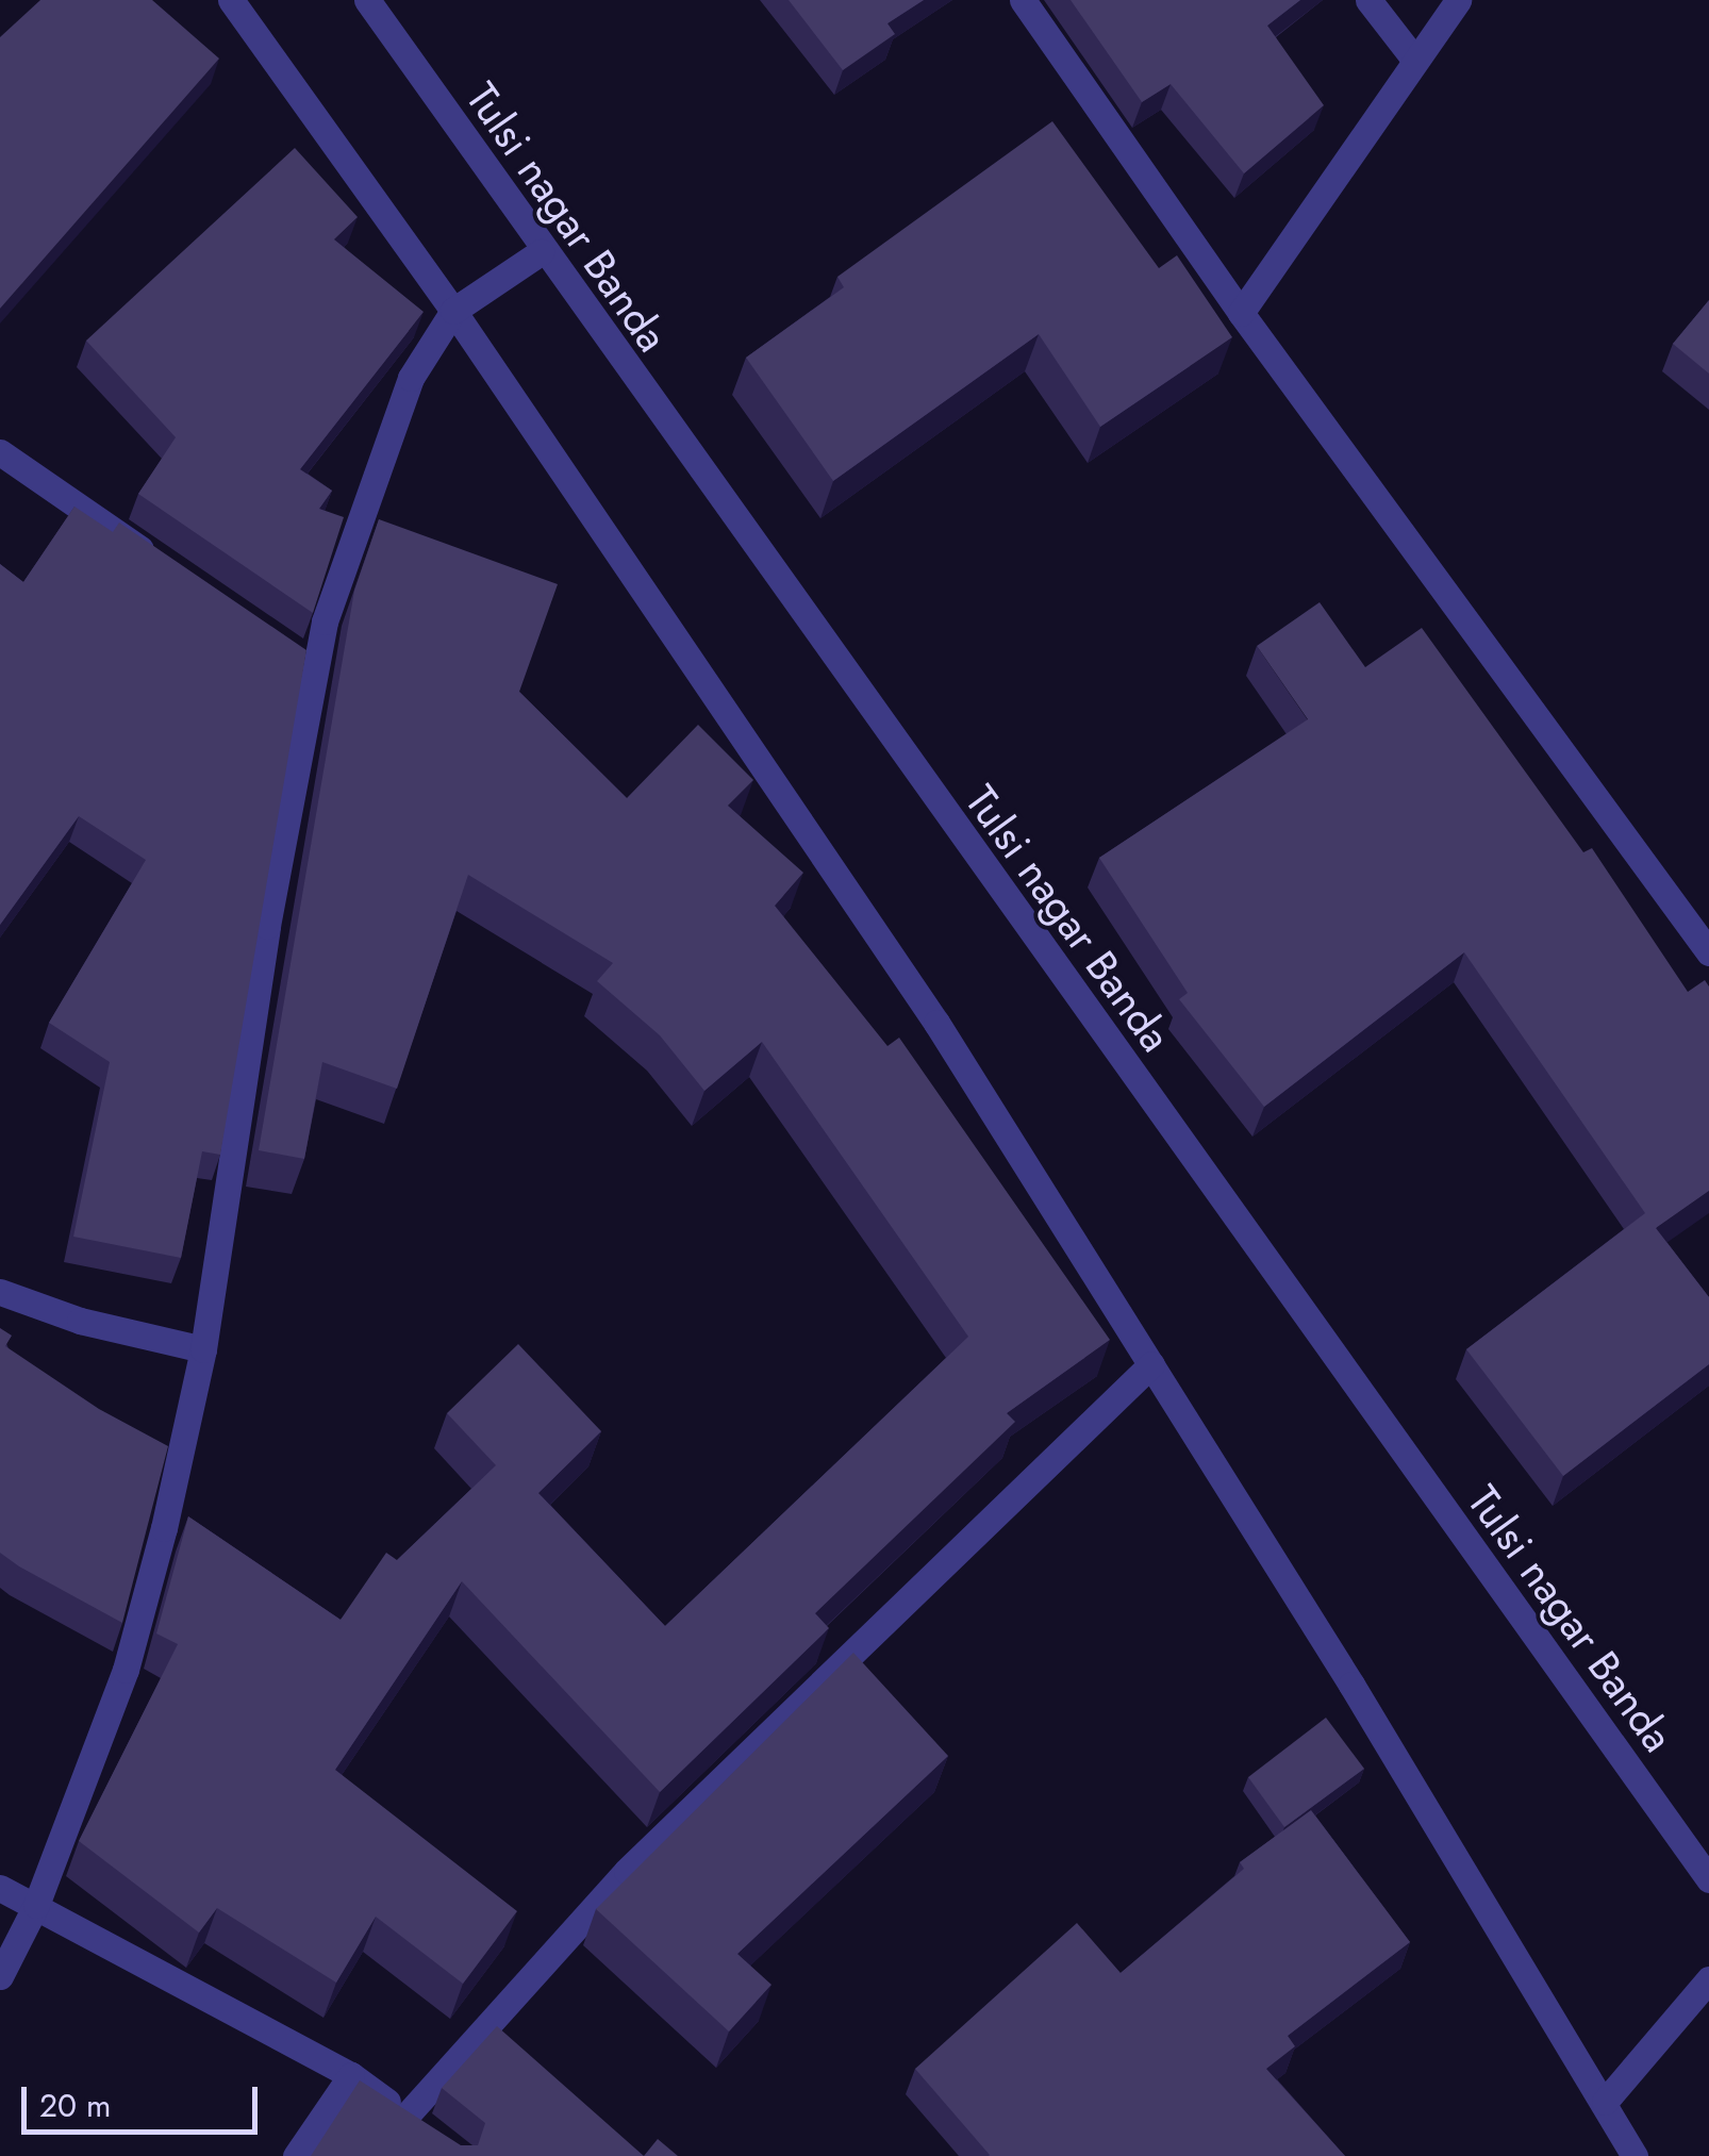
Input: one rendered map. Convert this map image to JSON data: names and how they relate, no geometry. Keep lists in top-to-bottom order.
{
  "streets": {
    "street": ["Tulsi nagar Banda"]
  },
  "scale_bar": "20 m"
}
